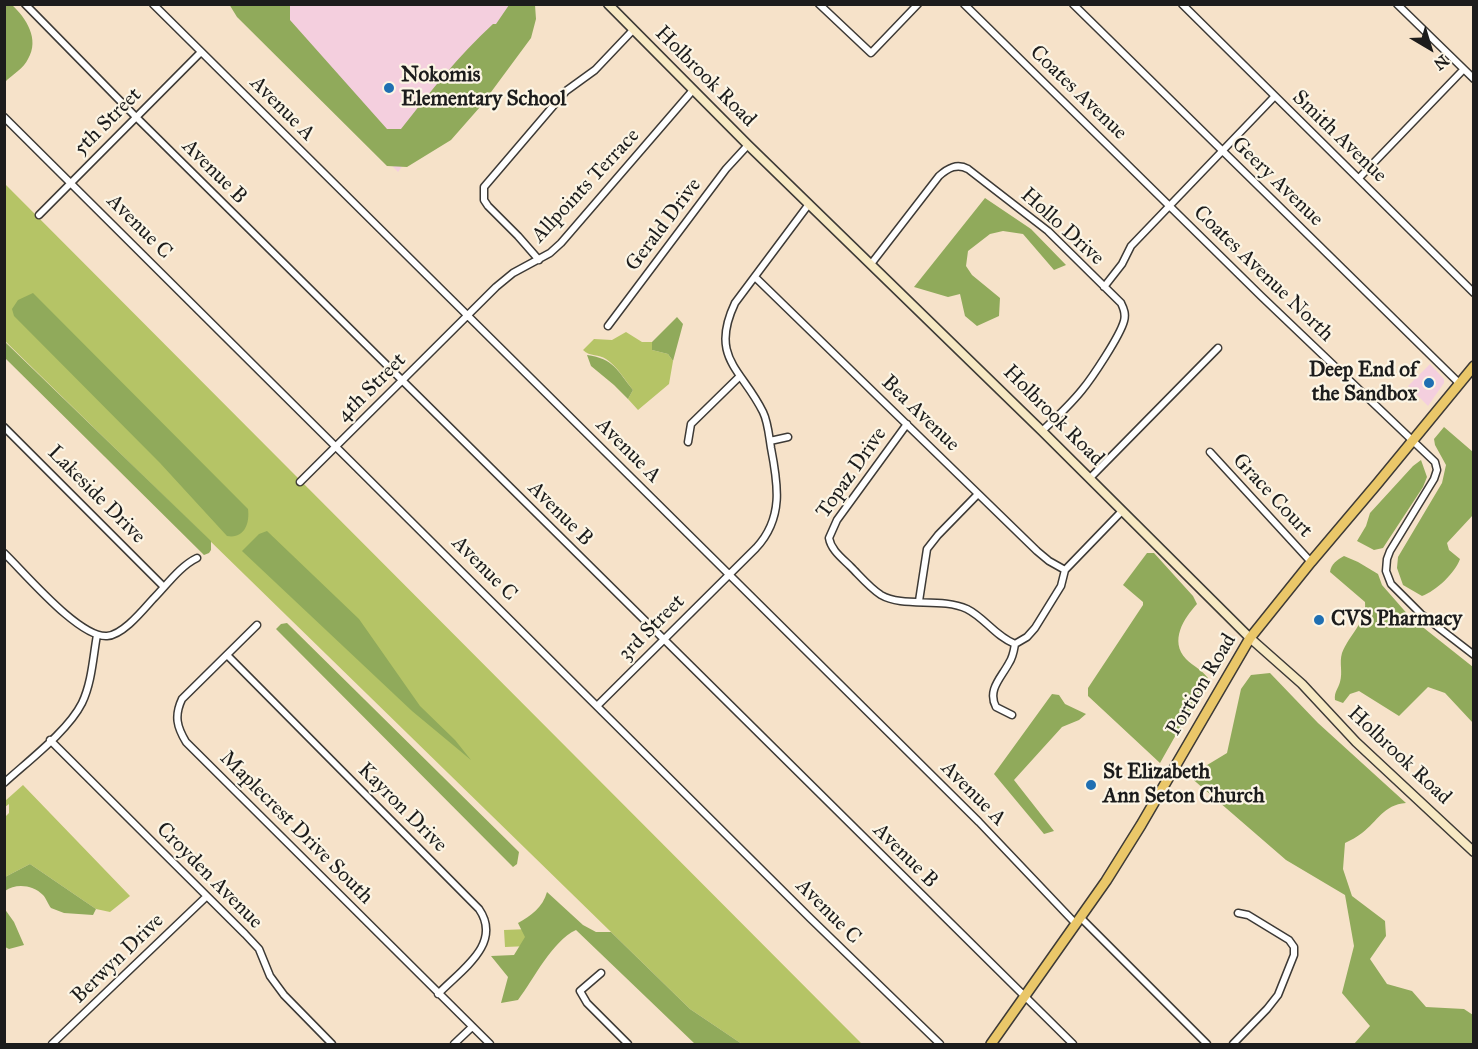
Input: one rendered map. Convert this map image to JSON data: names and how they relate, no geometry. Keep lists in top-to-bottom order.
{
  "streets": {
    "main road": ["Portion Road"],
    "street": [
      "Holbrook Road",
      "Coates Avenue",
      "Avenue A",
      "5th Street",
      "Smith Avenue",
      "Avenue B",
      "Geery Avenue",
      "Allpoints Terrace",
      "Gerald Drive",
      "Avenue C",
      "Hollo Drive",
      "Coates Avenue North",
      "4th Street",
      "Bea Avenue",
      "Topaz Drive",
      "Lakeside Drive",
      "Grace Court",
      "3rd Street",
      "Kayron Drive",
      "Maplecrest Drive South",
      "Croyden Avenue",
      "Berwyn Drive"
    ]
  },
  "crossings": [
    ["Holbrook Road", "Allpoints Terrace"],
    ["Holbrook Road", "Gerald Drive"],
    ["Holbrook Road", "Hollo Drive"],
    ["Holbrook Road", "3rd Street"],
    ["Holbrook Road", "Portion Road"],
    ["Coates Avenue", "Coates Avenue North"],
    ["Avenue A", "5th Street"],
    ["Avenue A", "Allpoints Terrace"],
    ["Avenue A", "4th Street"],
    ["Avenue A", "3rd Street"],
    ["Avenue A", "Portion Road"],
    ["5th Street", "Avenue B"],
    ["5th Street", "Avenue C"],
    ["Avenue B", "4th Street"],
    ["Avenue B", "3rd Street"],
    ["Avenue B", "Portion Road"],
    ["Geery Avenue", "Portion Road"],
    ["Allpoints Terrace", "4th Street"],
    ["Avenue C", "4th Street"],
    ["Avenue C", "3rd Street"],
    ["Coates Avenue North", "Portion Road"],
    ["Bea Avenue", "Topaz Drive"],
    ["Bea Avenue", "3rd Street"],
    ["Grace Court", "Portion Road"],
    ["Kayron Drive", "Maplecrest Drive South"],
    ["Croyden Avenue", "Berwyn Drive"]
  ],
  "places": [
    "Nokomis Elementary School",
    "Deep End of the Sandbox",
    "CVS Pharmacy",
    "St Elizabeth Ann Seton Church"
  ],
  "north": "bottom right"
}
